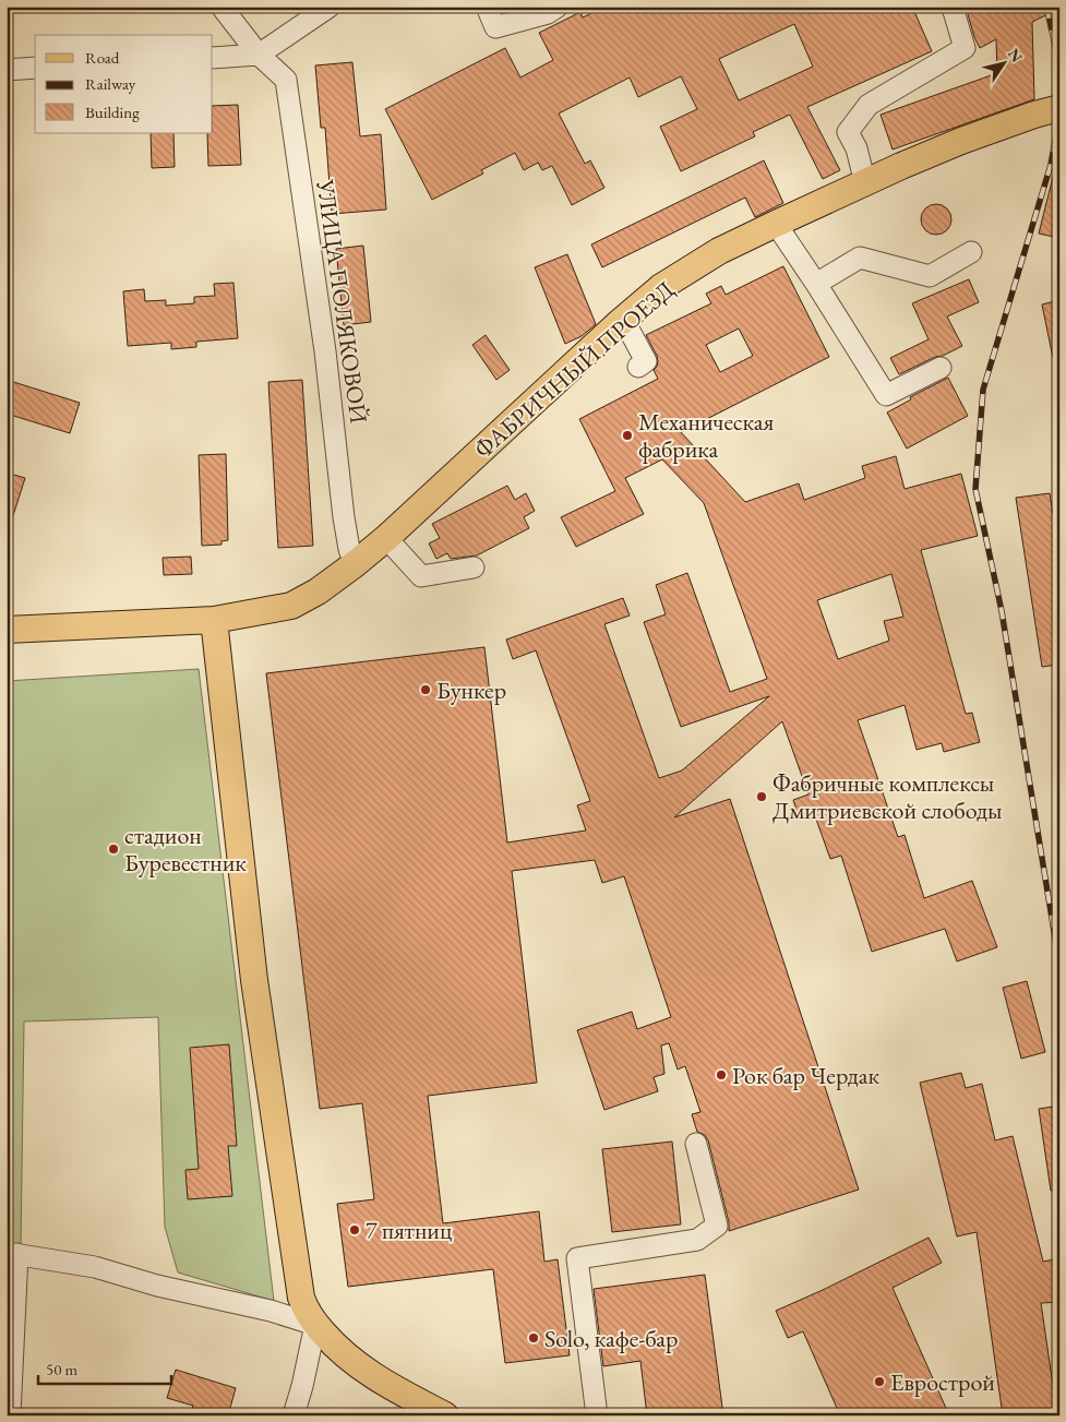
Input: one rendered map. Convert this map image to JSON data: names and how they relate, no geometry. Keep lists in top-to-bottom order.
{
  "streets": {
    "main road": ["ФАБРИЧНЫЙ ПРОЕЗД"],
    "street": ["УЛИЦА ПОЛЯКОВОЙ"]
  },
  "crossings": [
    ["УЛИЦА ПОЛЯКОВОЙ", "ФАБРИЧНЫЙ ПРОЕЗД"]
  ],
  "places": [
    "Механическая фабрика",
    "Бункер",
    "Фабричные комплексы Дмитриевской слободы",
    "стадион Буревестник",
    "Рок бар Чердак",
    "7 пятниц",
    "Solo, кафе-бар",
    "Еврострой"
  ],
  "legend": ["Road", "Railway", "Building"],
  "scale_bar": "50 m",
  "north": "top right"
}
